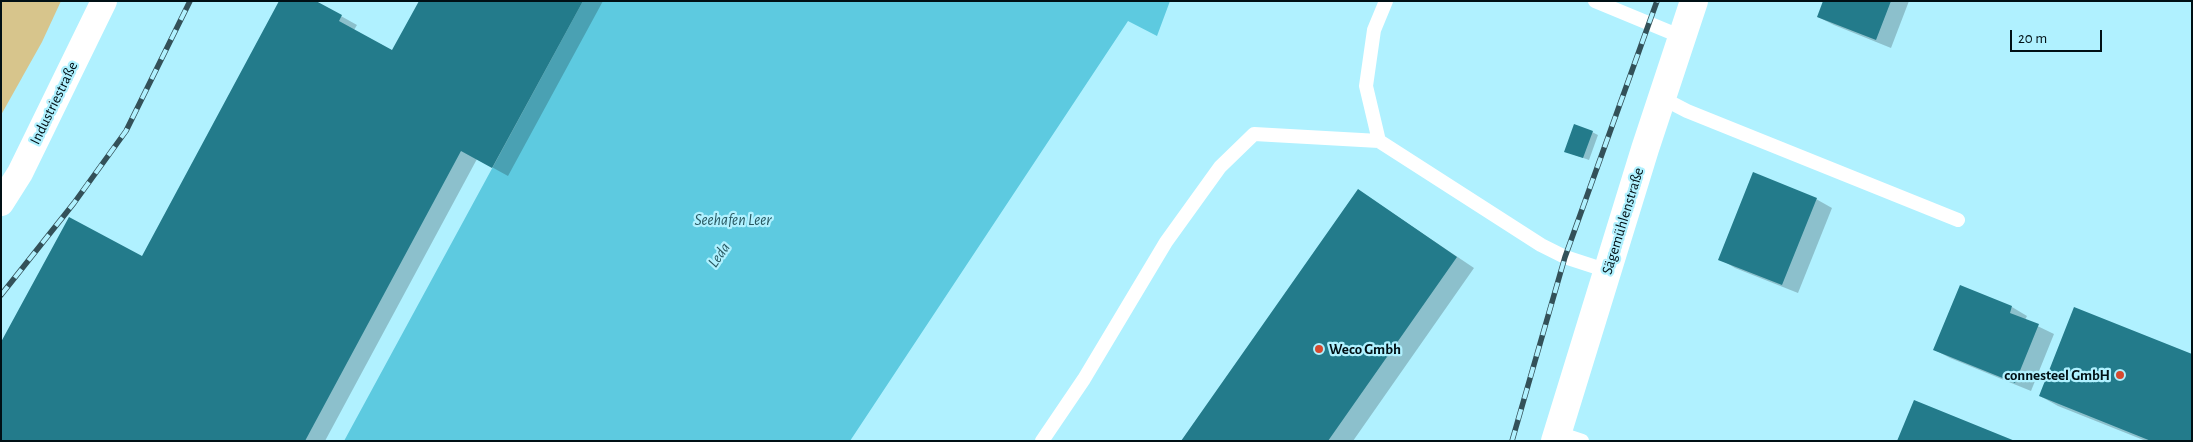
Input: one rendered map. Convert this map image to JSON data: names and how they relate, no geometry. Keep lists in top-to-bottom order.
{
  "streets": {
    "street": ["Industriestraße", "Sägemühlenstraße"]
  },
  "water": ["Seehafen Leer", "Leda"],
  "places": ["Weco Gmbh", "connesteel GmbH"],
  "scale_bar": "20 m"
}
